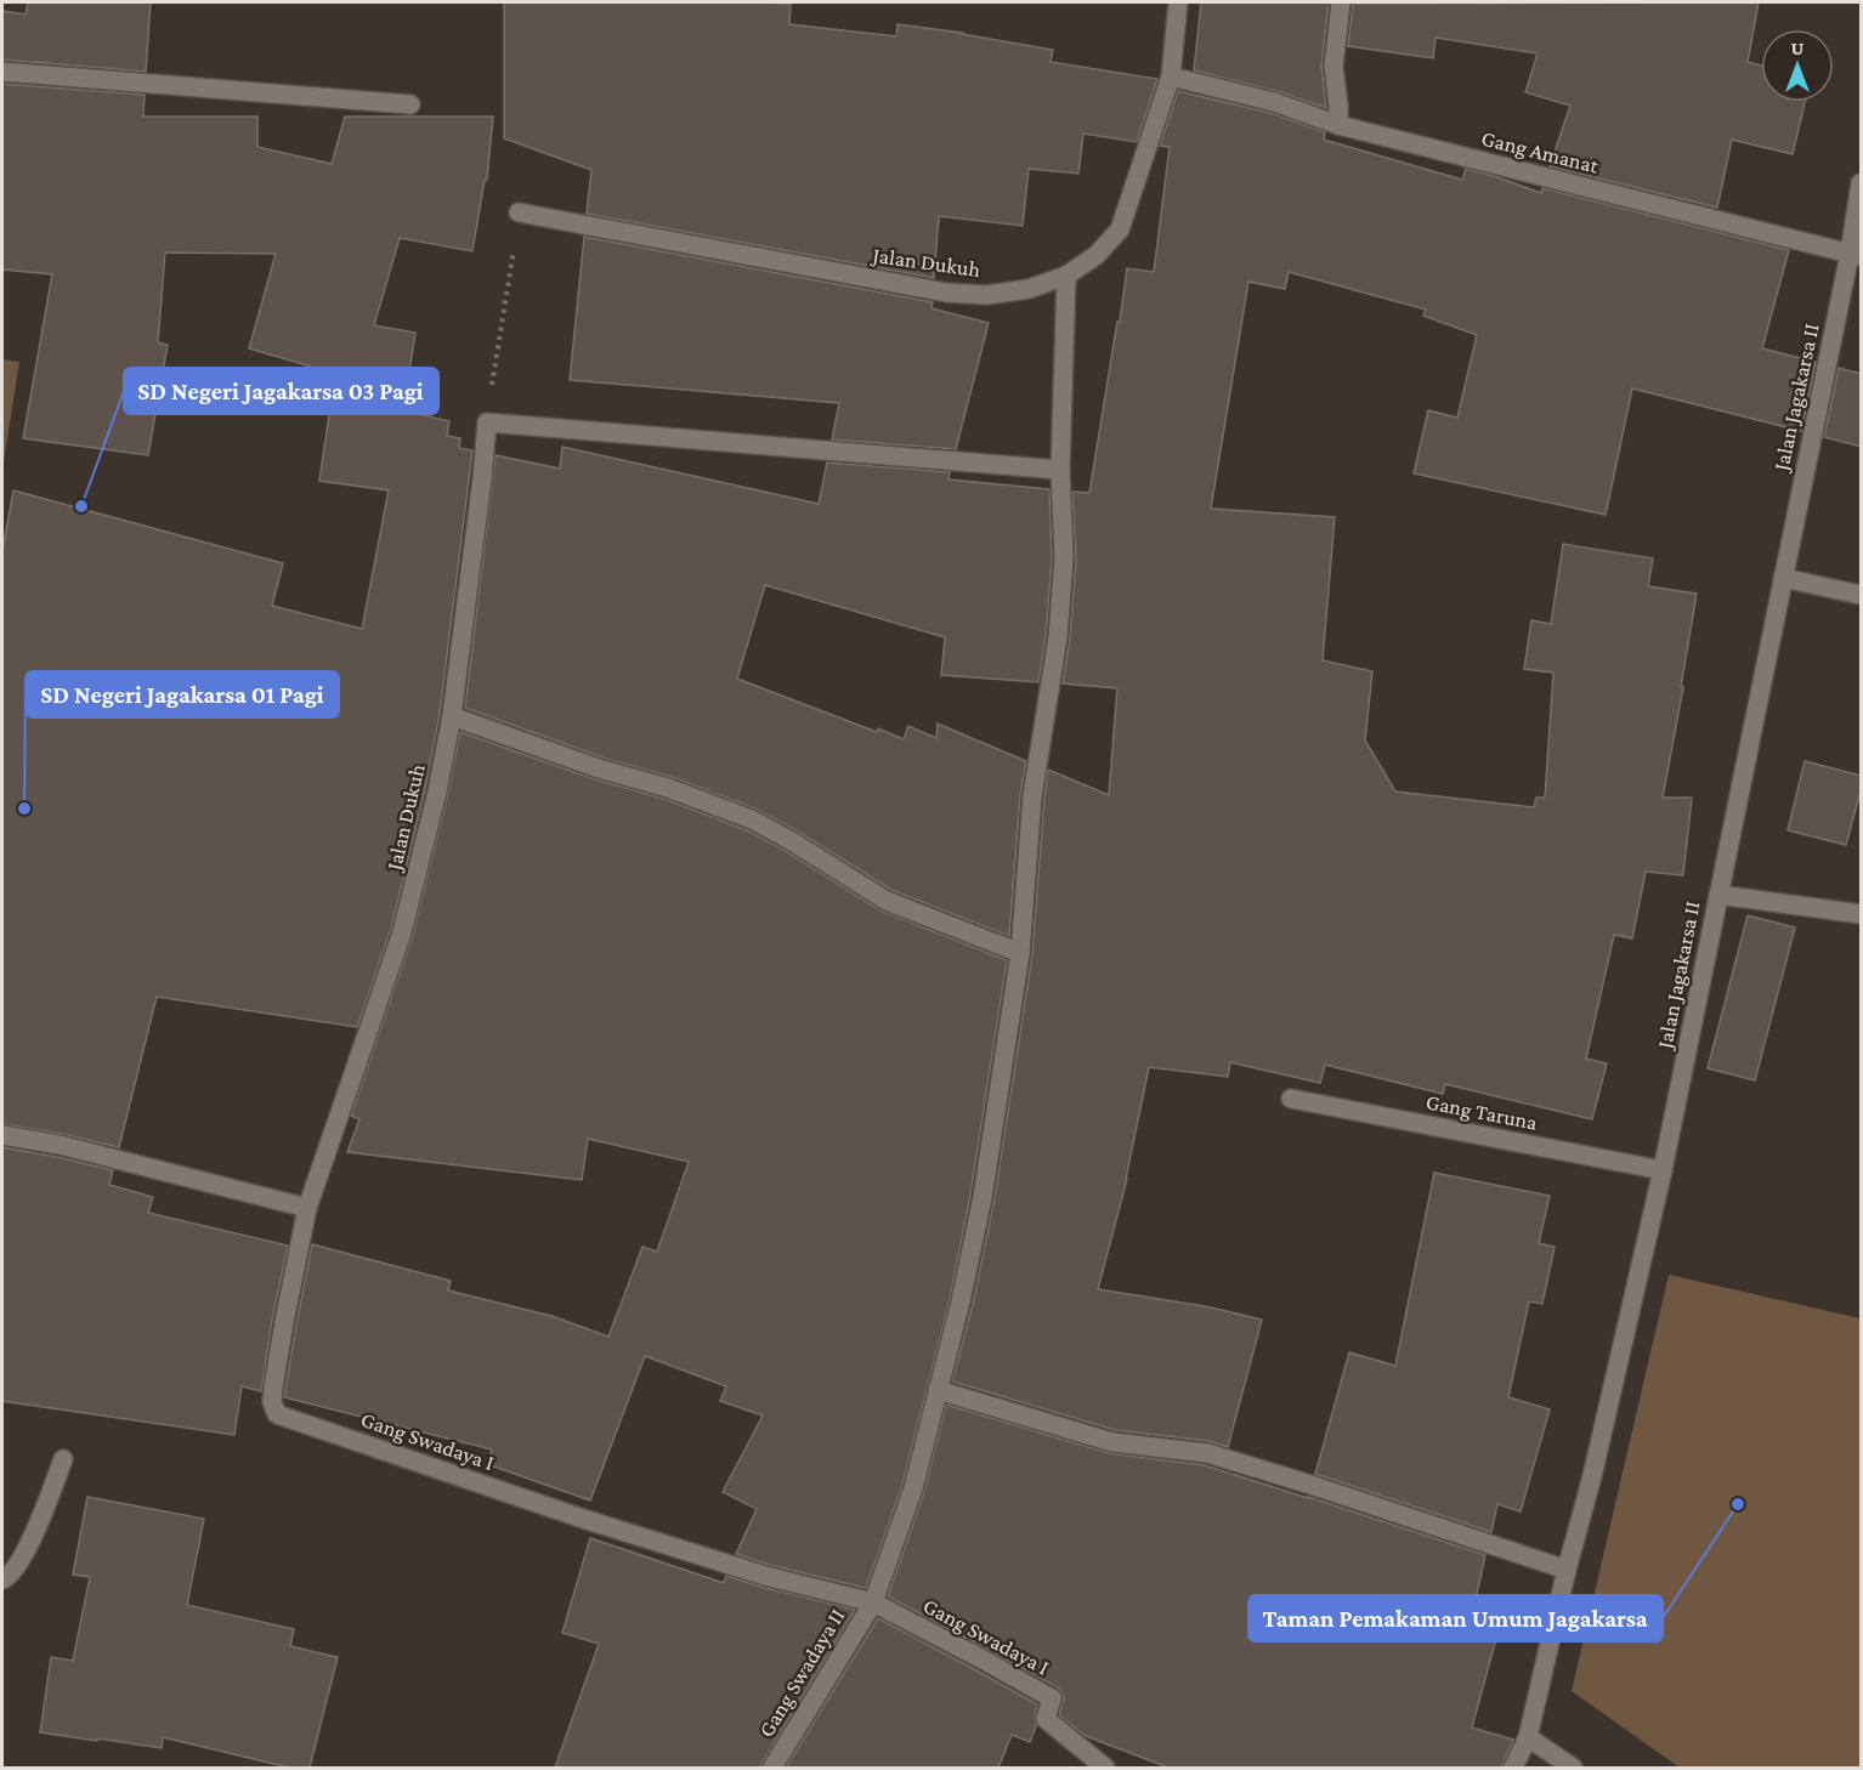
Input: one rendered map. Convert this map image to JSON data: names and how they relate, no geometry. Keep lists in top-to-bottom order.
{
  "streets": {
    "street": [
      "Gang Amanat",
      "Jalan Dukuh",
      "Jalan Jagakarsa II",
      "Gang Taruna",
      "Gang Swadaya I",
      "Gang Swadaya II"
    ]
  },
  "crossings": [
    ["Gang Amanat", "Jalan Dukuh"],
    ["Gang Amanat", "Jalan Jagakarsa II"],
    ["Jalan Dukuh", "Gang Swadaya I"],
    ["Jalan Dukuh", "Gang Swadaya II"],
    ["Jalan Jagakarsa II", "Gang Taruna"],
    ["Gang Swadaya I", "Gang Swadaya II"]
  ],
  "places": ["SD Negeri Jagakarsa 03 Pagi", "SD Negeri Jagakarsa 01 Pagi", "Taman Pemakaman Umum Jagakarsa"],
  "north": "top"
}
